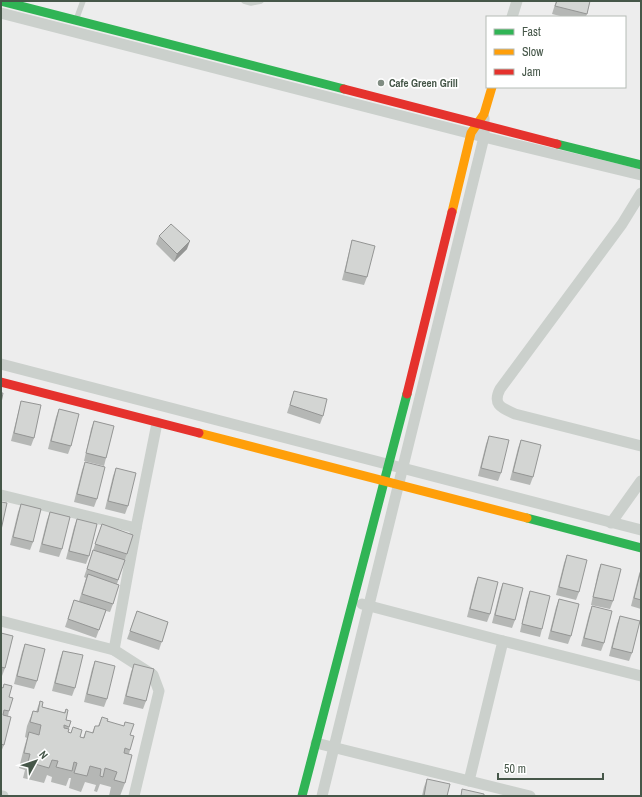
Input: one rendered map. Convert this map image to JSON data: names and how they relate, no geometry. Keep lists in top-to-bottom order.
{
  "places": ["Cafe Green Grill"],
  "legend": ["Fast", "Slow", "Jam"],
  "scale_bar": "50 m",
  "north": "top right"
}
